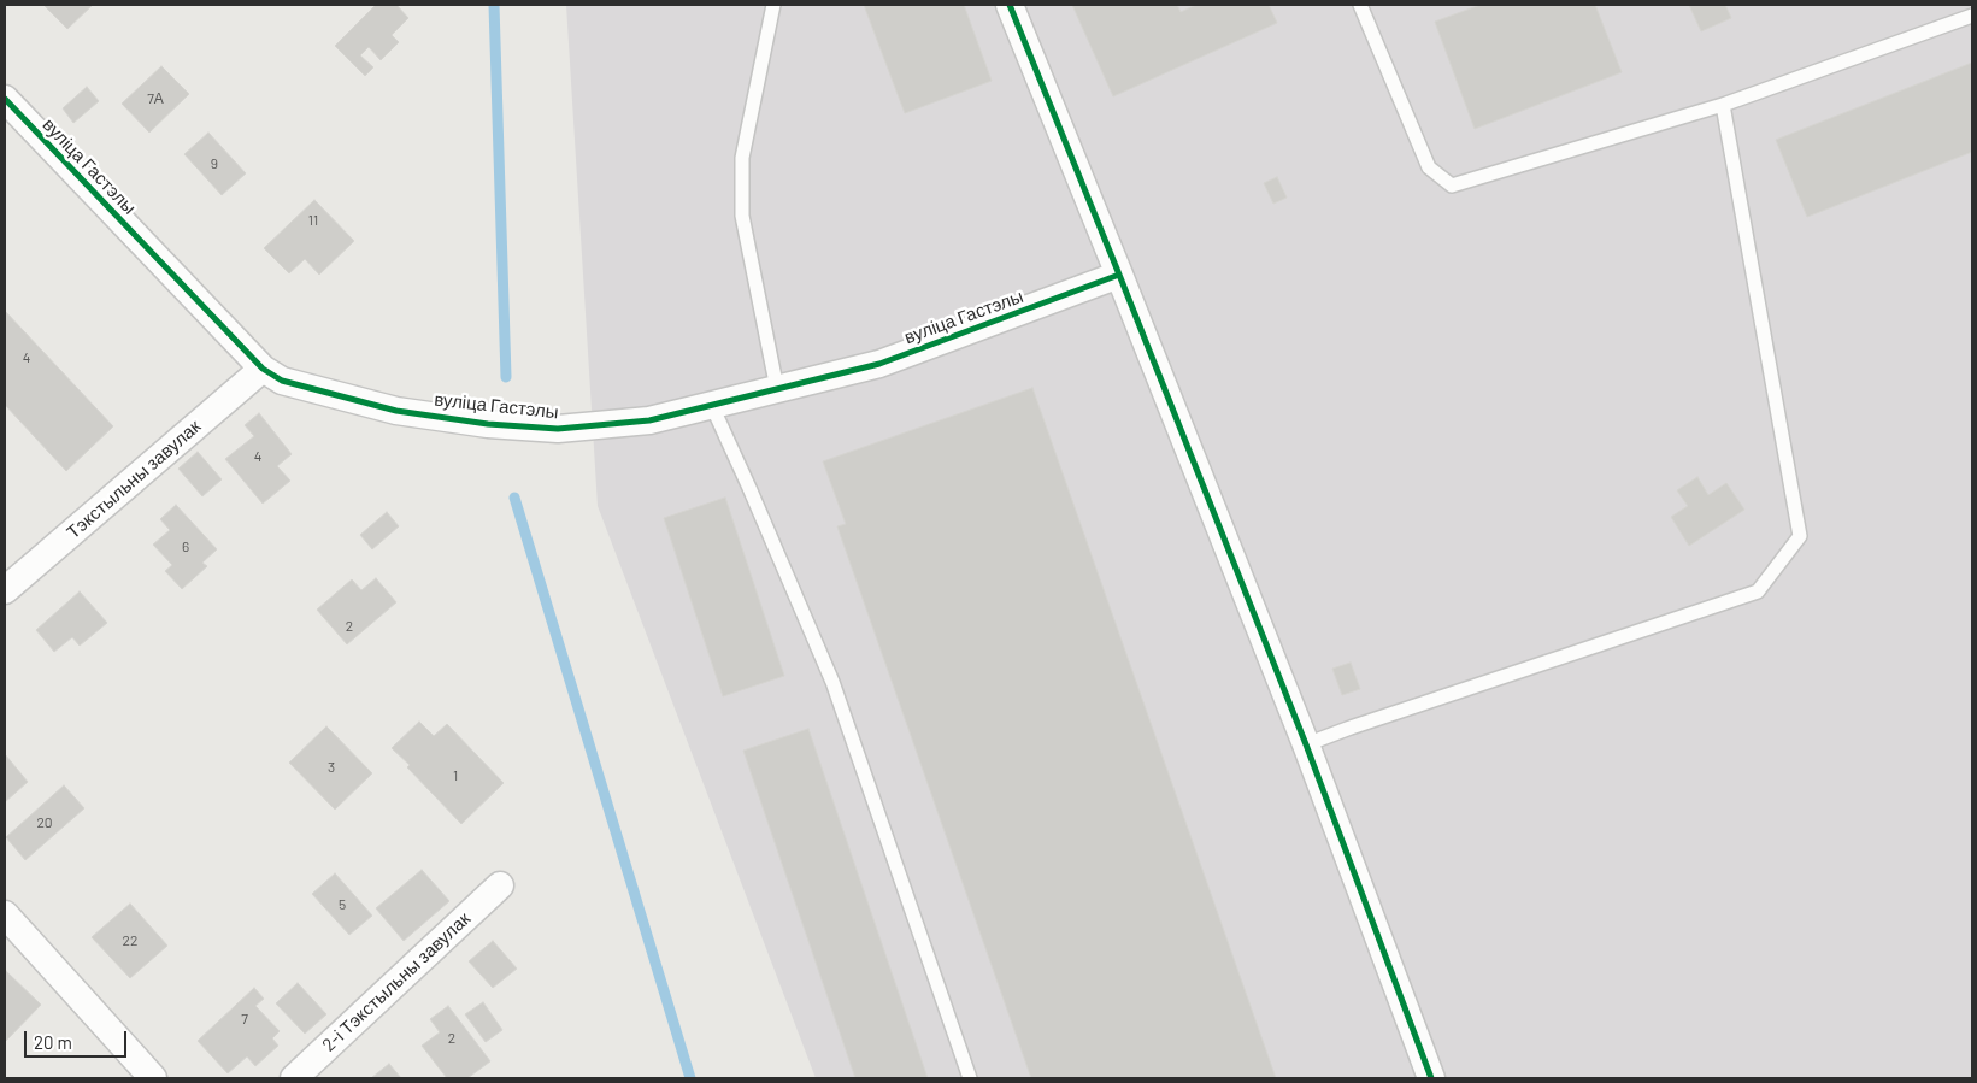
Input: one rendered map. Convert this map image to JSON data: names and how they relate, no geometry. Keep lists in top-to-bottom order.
{
  "streets": {
    "street": ["вуліца Гастэлы", "Тэкстыльны завулак", "2-і Тэкстыльны завулак"]
  },
  "crossings": [
    ["вуліца Гастэлы", "Тэкстыльны завулак"]
  ],
  "house_numbers": [
    "7А",
    "9",
    "11",
    "4",
    "4",
    "6",
    "2",
    "3",
    "1",
    "20",
    "5",
    "22",
    "7",
    "2"
  ],
  "scale_bar": "20 m"
}
